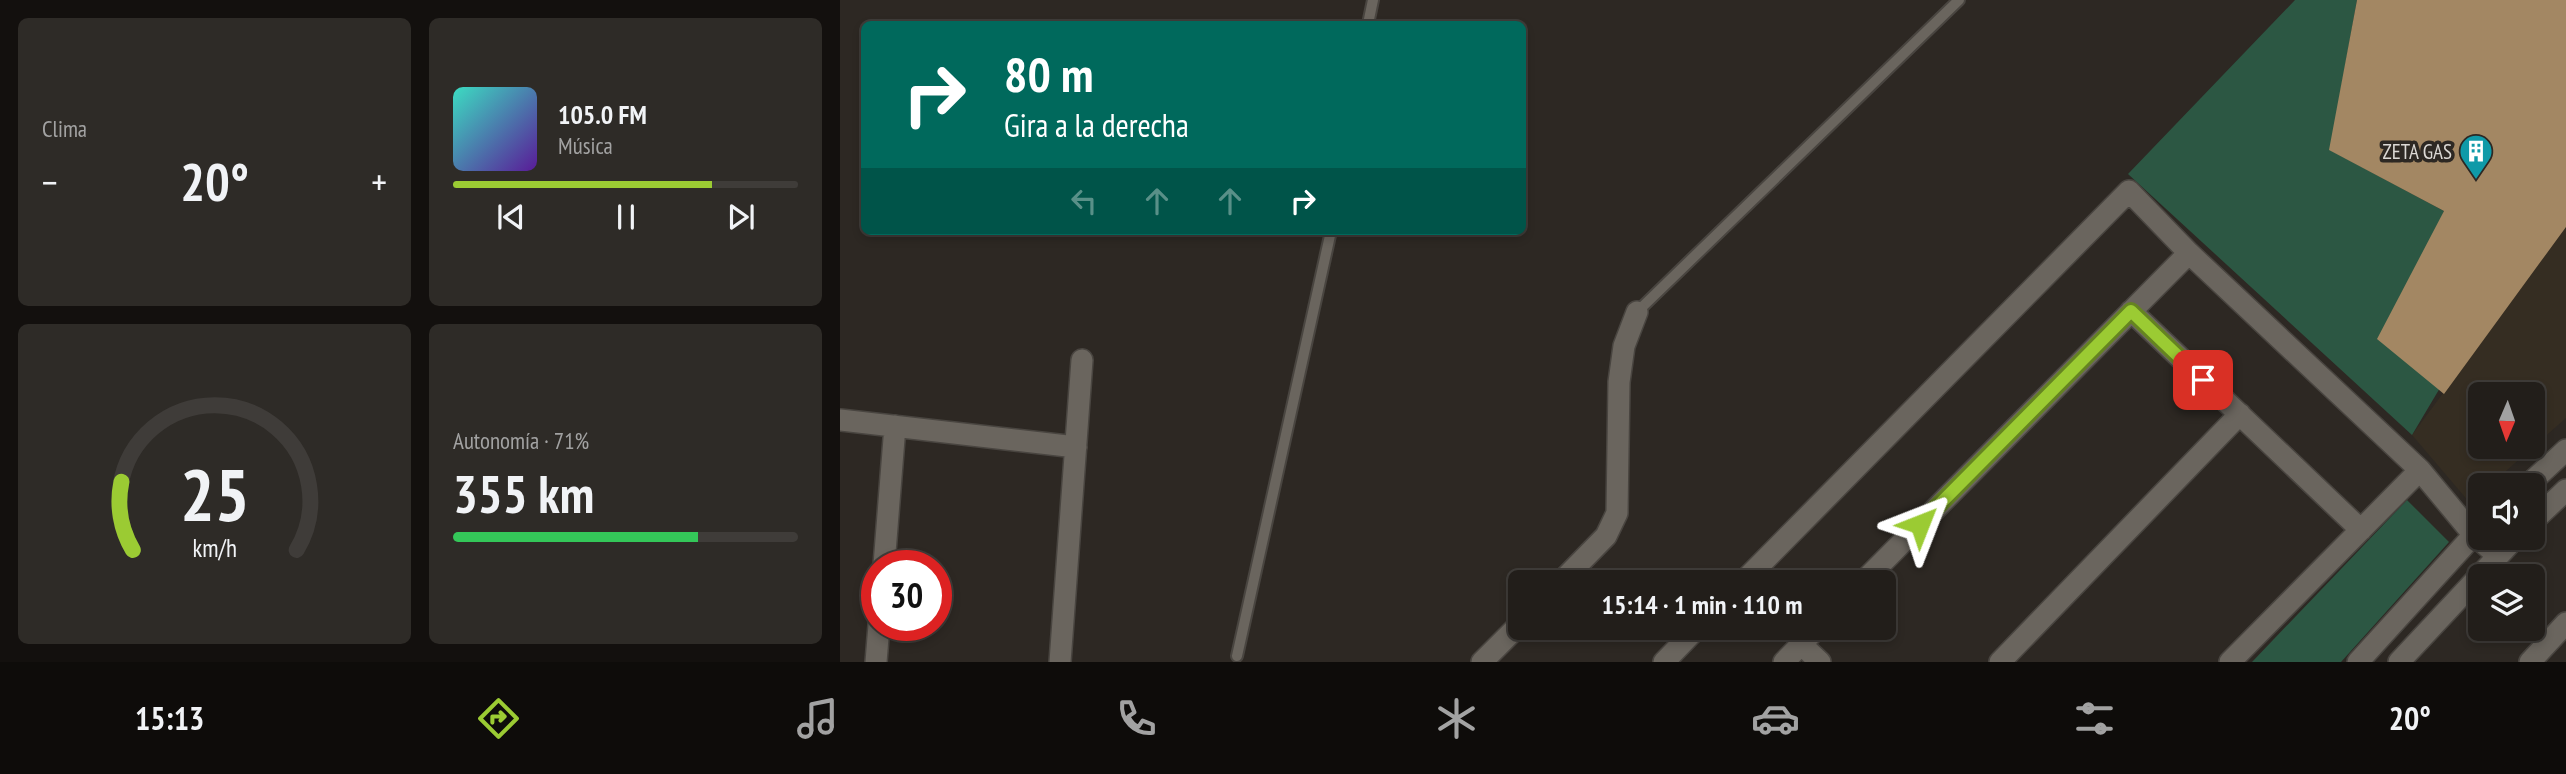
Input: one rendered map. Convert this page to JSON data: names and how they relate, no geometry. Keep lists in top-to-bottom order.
{
  "places": {
    "building": ["ZETA GAS"]
  },
  "north": "bottom",
  "page": {
    "tile": [
      "Clima",
      ["Autonomía · 71%", "355 km"]
    ],
    "turn": ["80 m", "Gira a la derecha"],
    "song": ["105.0 FM", "Música"],
    "heat": ["−", "20°", "+"],
    "limit": "30",
    "trip": "15:14 · 1 min · 110 m",
    "tabs": ["15:13", "20°"],
    "gauge": ["25", "km/h"]
  }
}
